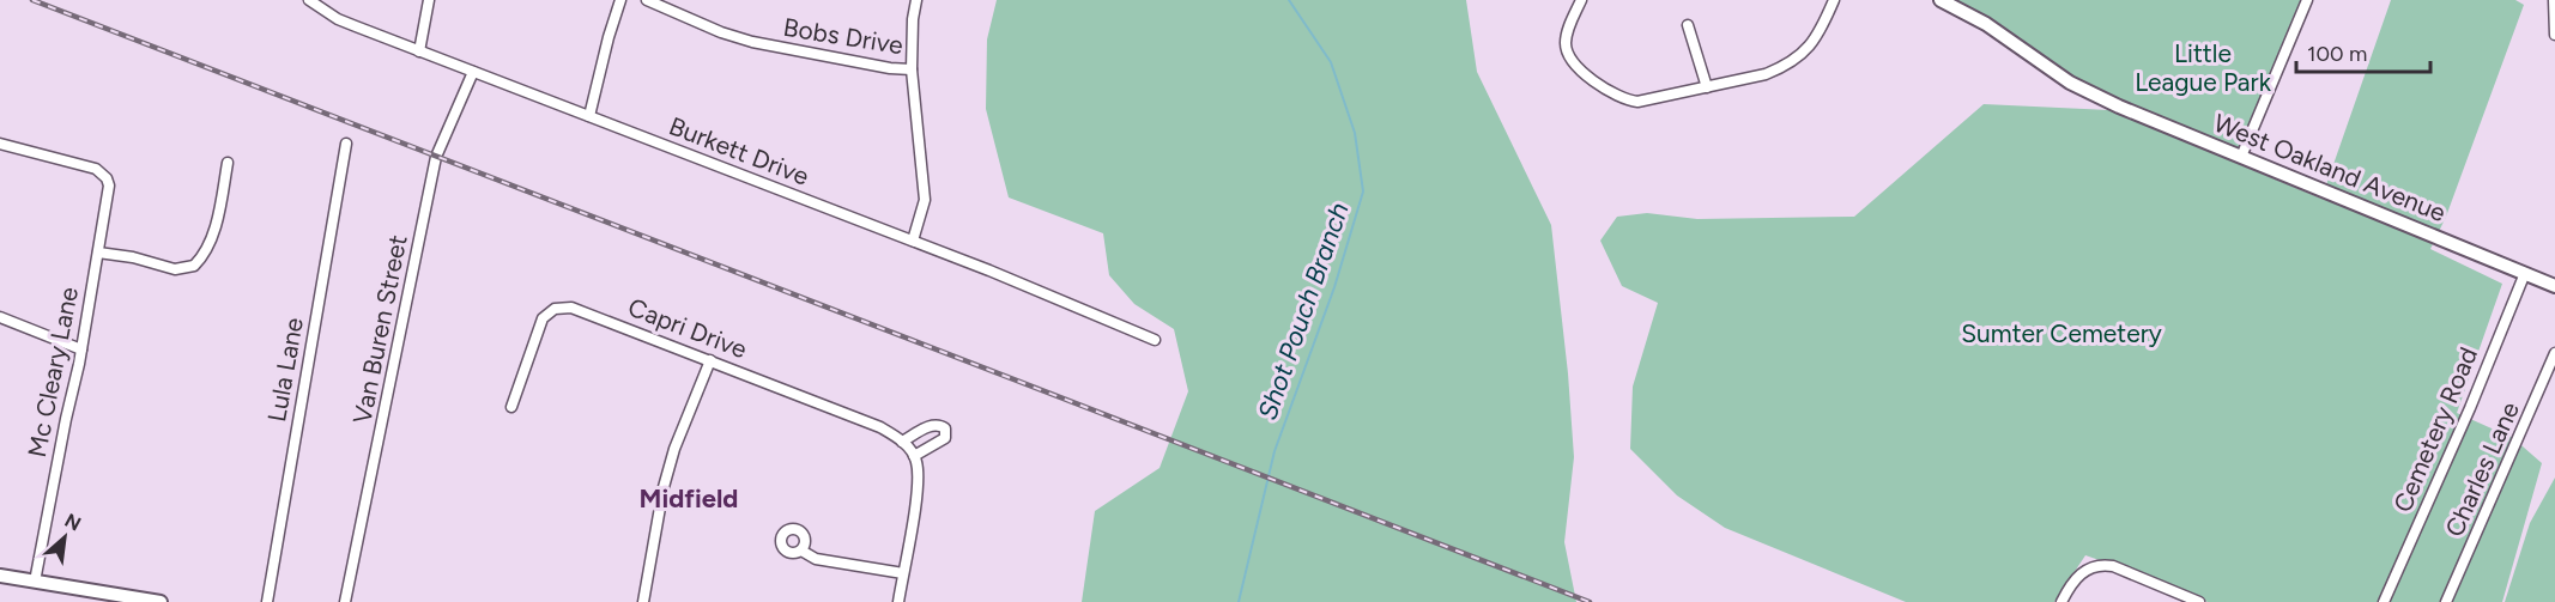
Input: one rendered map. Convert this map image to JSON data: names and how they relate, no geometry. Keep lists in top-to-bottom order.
{
  "streets": {
    "street": [
      "Bobs Drive",
      "Burkett Drive",
      "West Oakland Avenue",
      "Capri Drive",
      "Van Buren Street",
      "Lula Lane",
      "Mc Cleary Lane",
      "Cemetery Road",
      "Charles Lane"
    ]
  },
  "crossings": [
    ["Burkett Drive", "Van Buren Street"],
    ["West Oakland Avenue", "Cemetery Road"]
  ],
  "districts": ["Midfield"],
  "water": ["Shot Pouch Branch"],
  "parks": ["Little League Park", "Sumter Cemetery"],
  "scale_bar": "100 m",
  "north": "top right"
}
